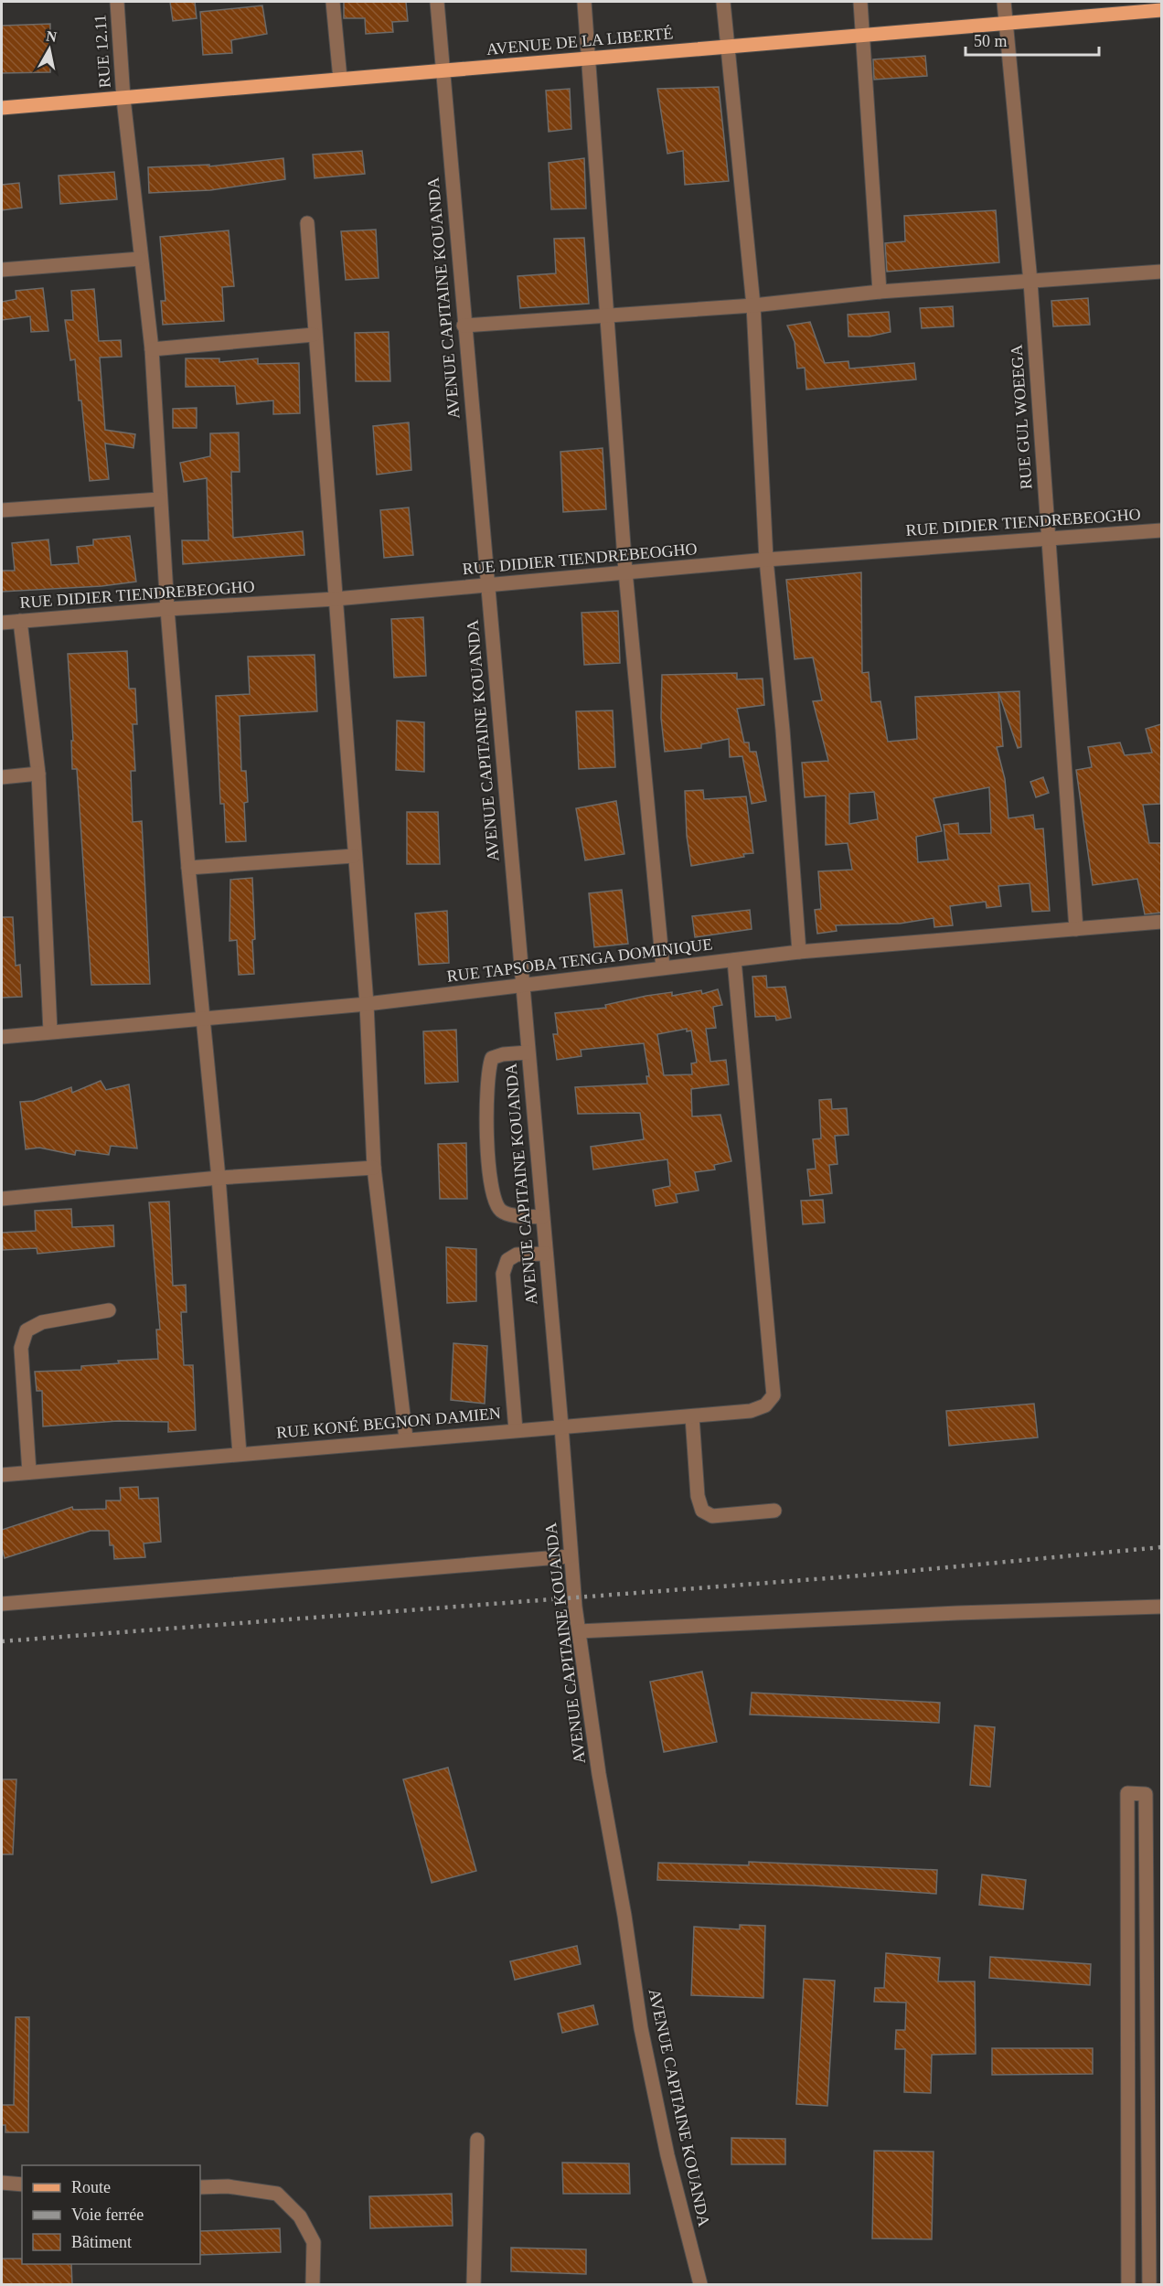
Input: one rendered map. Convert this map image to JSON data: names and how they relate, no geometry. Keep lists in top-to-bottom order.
{
  "streets": {
    "main road": ["AVENUE DE LA LIBERTÉ"],
    "street": [
      "RUE 12.11",
      "AVENUE CAPITAINE KOUANDA",
      "RUE GUL WOEEGA",
      "RUE DIDIER TIENDREBEOGHO",
      "RUE TAPSOBA TENGA DOMINIQUE",
      "RUE KONÉ BEGNON DAMIEN"
    ]
  },
  "crossings": [
    ["AVENUE DE LA LIBERTÉ", "RUE 12.11"],
    ["AVENUE DE LA LIBERTÉ", "AVENUE CAPITAINE KOUANDA"],
    ["AVENUE DE LA LIBERTÉ", "RUE GUL WOEEGA"],
    ["RUE 12.11", "RUE DIDIER TIENDREBEOGHO"],
    ["RUE 12.11", "RUE TAPSOBA TENGA DOMINIQUE"],
    ["RUE 12.11", "RUE KONÉ BEGNON DAMIEN"],
    ["AVENUE CAPITAINE KOUANDA", "RUE DIDIER TIENDREBEOGHO"],
    ["AVENUE CAPITAINE KOUANDA", "RUE TAPSOBA TENGA DOMINIQUE"],
    ["AVENUE CAPITAINE KOUANDA", "RUE KONÉ BEGNON DAMIEN"],
    ["RUE GUL WOEEGA", "RUE DIDIER TIENDREBEOGHO"],
    ["RUE GUL WOEEGA", "RUE TAPSOBA TENGA DOMINIQUE"],
    ["RUE TAPSOBA TENGA DOMINIQUE", "RUE KONÉ BEGNON DAMIEN"]
  ],
  "legend": ["Route", "Voie ferrée", "Bâtiment"],
  "scale_bar": "50 m",
  "north": "top"
}
